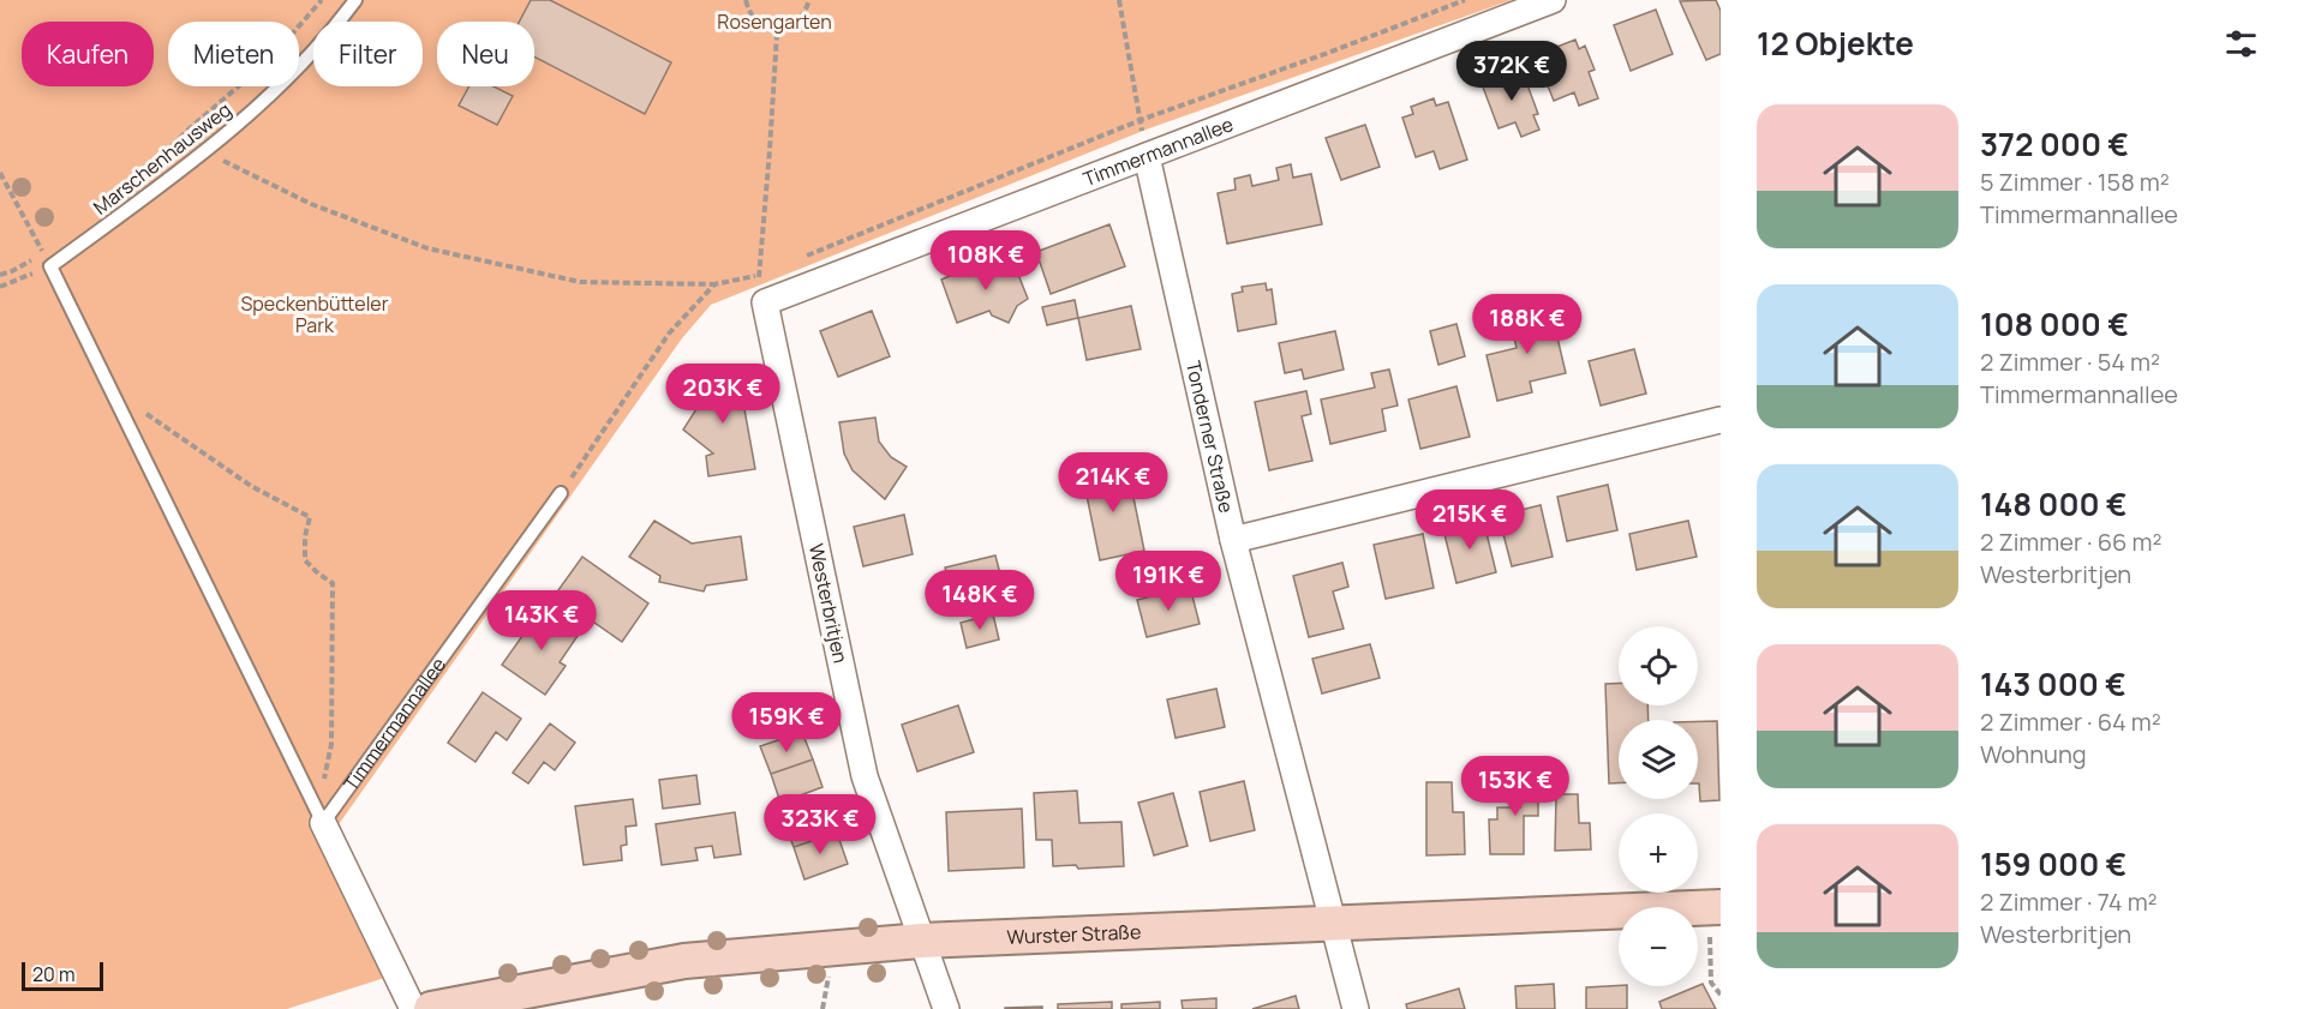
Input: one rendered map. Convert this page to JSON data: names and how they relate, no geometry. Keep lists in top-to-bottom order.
{
  "streets": {
    "street": [
      "Timmermannallee",
      "Tonderner Straße",
      "Westerbritjen",
      "Wurster Straße"
    ],
    "lane": ["Marschenhausweg"]
  },
  "crossings": [
    ["Timmermannallee", "Tonderner Straße"],
    ["Timmermannallee", "Westerbritjen"],
    ["Tonderner Straße", "Wurster Straße"],
    ["Westerbritjen", "Wurster Straße"]
  ],
  "parks": ["Rosengarten", "Speckenbütteler Park"],
  "scale_bar": "20 m",
  "page": {
    "heading": "12 Objekte",
    "chip": [
      "Kaufen",
      "Mieten",
      "Filter",
      "Neu"
    ],
    "price": [
      "372K €",
      "108K €",
      "188K €",
      "203K €",
      "214K €",
      "215K €",
      "191K €",
      "148K €",
      "143K €",
      "159K €",
      "153K €",
      "323K €"
    ],
    "list": [
      {
        "name": "372 000 €",
        "note": "5 Zimmer · 158 m² · Timmermannallee"
      },
      {
        "name": "108 000 €",
        "note": "2 Zimmer · 54 m² · Timmermannallee"
      },
      {
        "name": "148 000 €",
        "note": "2 Zimmer · 66 m² · Westerbritjen"
      },
      {
        "name": "143 000 €",
        "note": "2 Zimmer · 64 m² · Wohnung"
      },
      {
        "name": "159 000 €",
        "note": "2 Zimmer · 74 m² · Westerbritjen"
      }
    ],
    "map_buttons": ["+", "−"],
    "scale": "20 m"
  }
}
